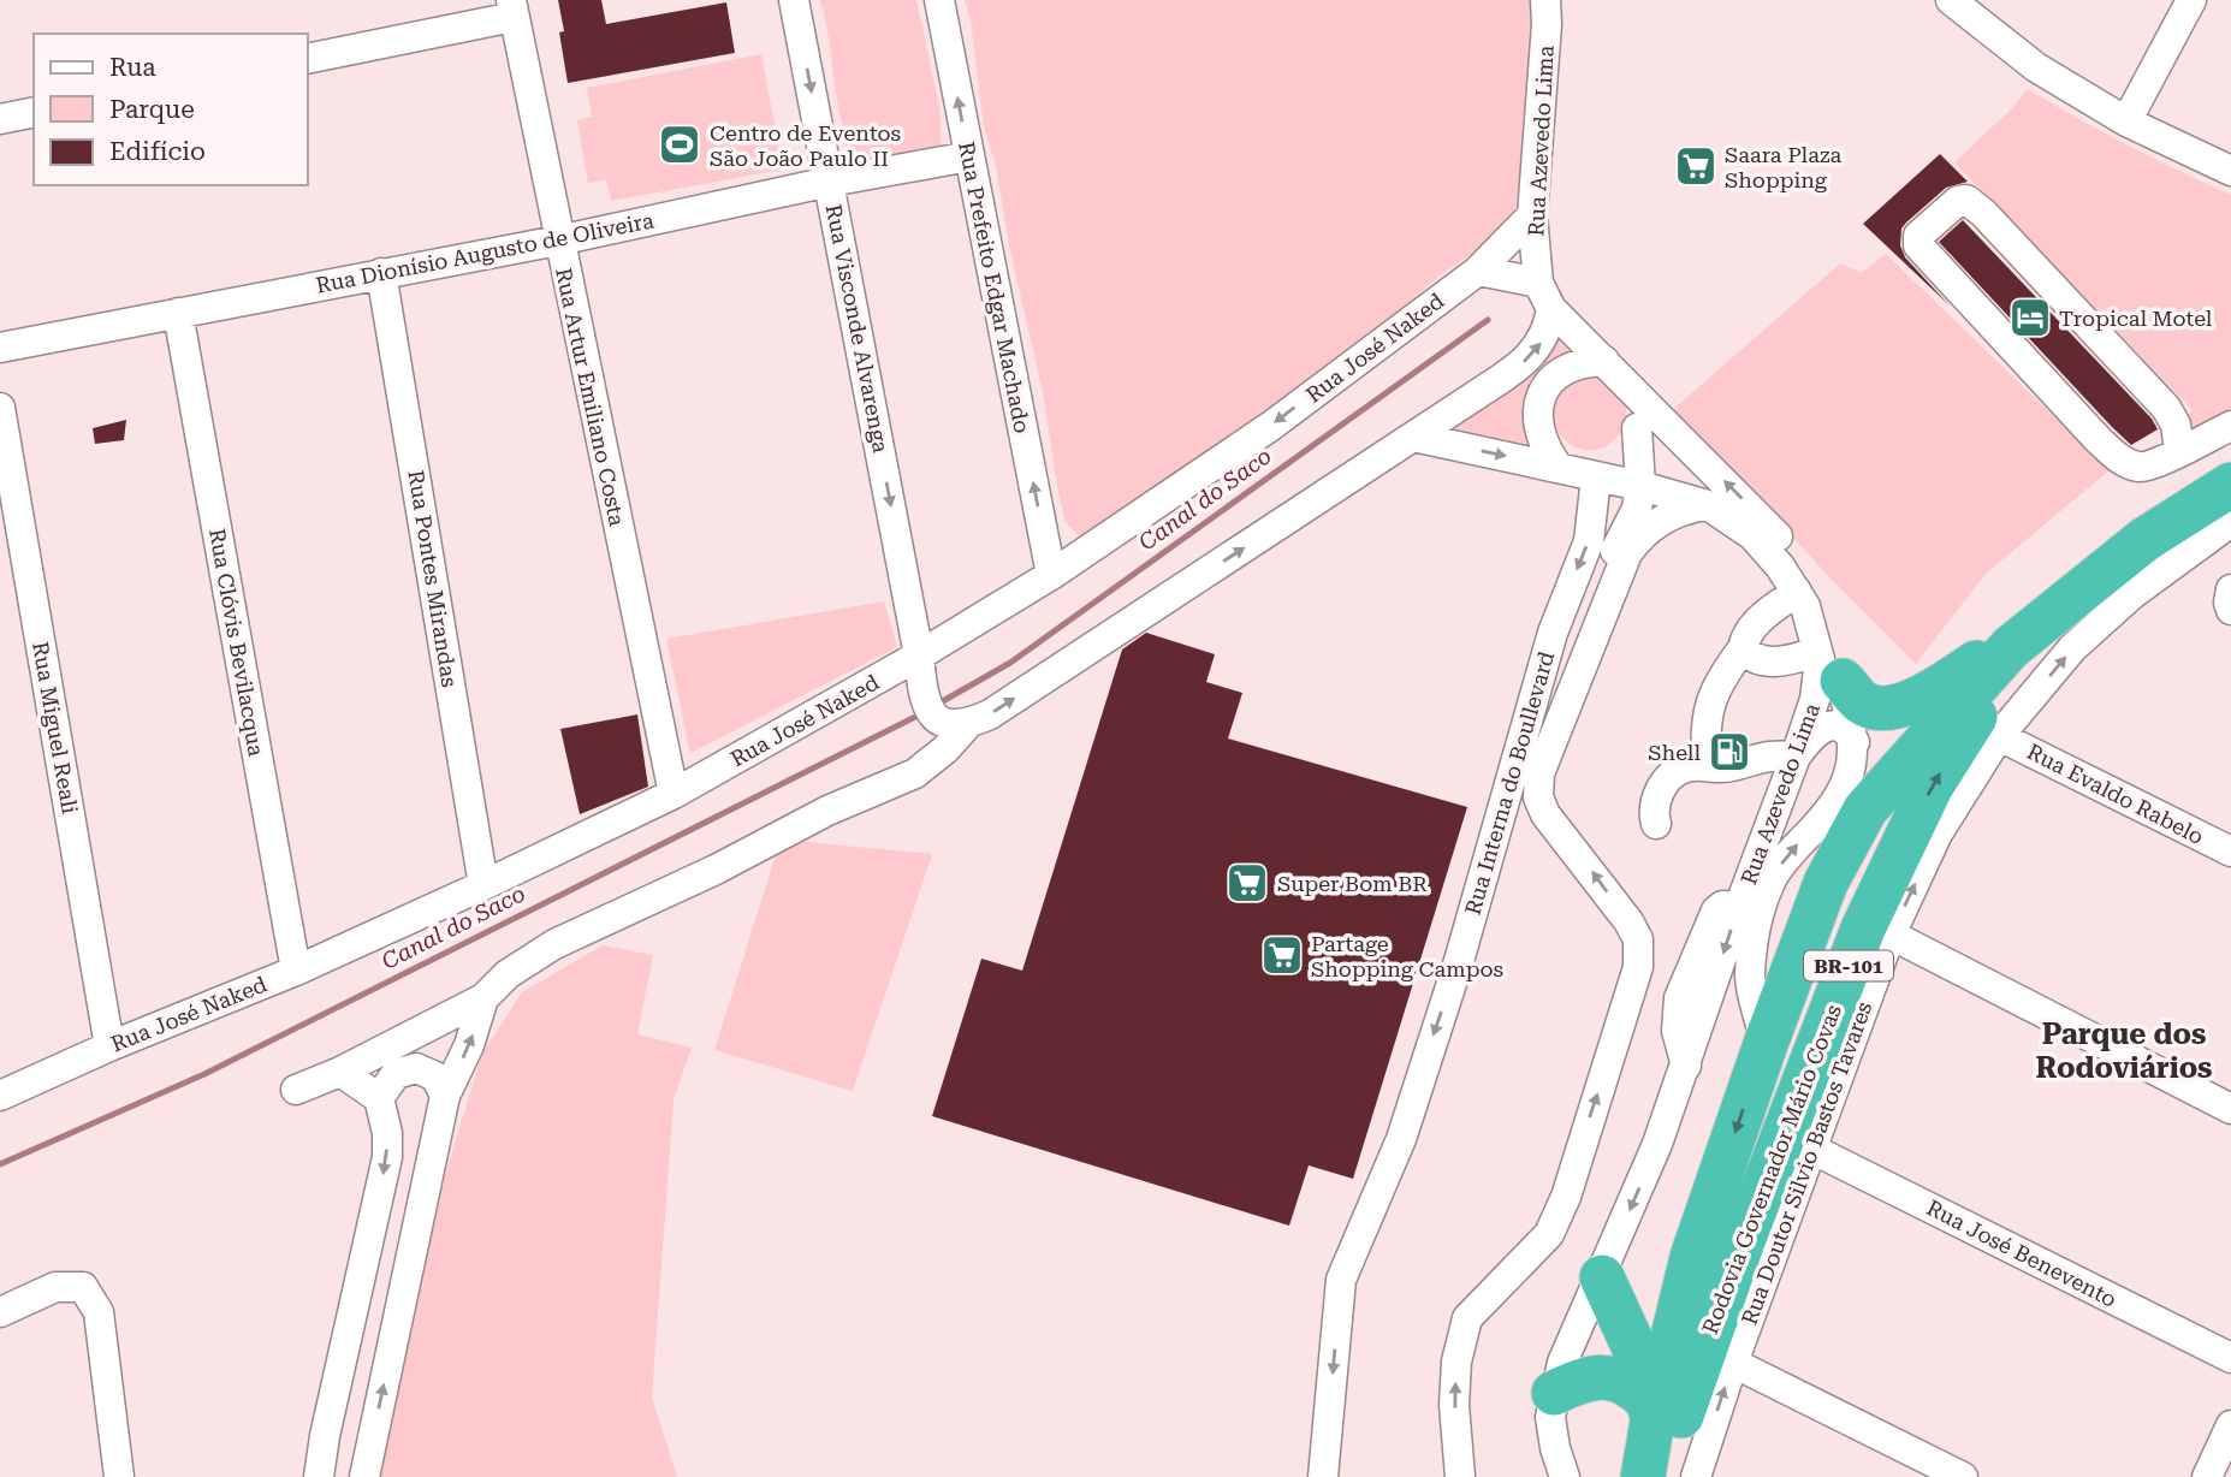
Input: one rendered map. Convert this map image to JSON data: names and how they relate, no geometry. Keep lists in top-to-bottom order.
{
  "streets": {
    "highway": ["BR-101", "Rodovia Governador Mário Covas"],
    "street": [
      "Rua Azevedo Lima",
      "Rua Dionísio Augusto de Oliveira",
      "Rua Prefeito Edgar Machado",
      "Rua Visconde Alvarenga",
      "Rua José Naked",
      "Rua Artur Emiliano Costa",
      "Rua Pontes Mirandas",
      "Rua Clóvis Bevilacqua",
      "Rua Miguel Reali",
      "Rua Interna do Boullevard",
      "Rua Evaldo Rabelo",
      "Rua Doutor Silvio Bastos Tavares",
      "Rua José Benevento"
    ]
  },
  "crossings": [
    ["Rua Azevedo Lima", "Rua José Naked"],
    ["Rua Azevedo Lima", "Rua Interna do Boullevard"],
    ["Rua Azevedo Lima", "Rodovia Governador Mário Covas"],
    ["Rua Dionísio Augusto de Oliveira", "Rua Prefeito Edgar Machado"],
    ["Rua Dionísio Augusto de Oliveira", "Rua Visconde Alvarenga"],
    ["Rua Dionísio Augusto de Oliveira", "Rua Artur Emiliano Costa"],
    ["Rua Dionísio Augusto de Oliveira", "Rua Pontes Mirandas"],
    ["Rua Dionísio Augusto de Oliveira", "Rua Clóvis Bevilacqua"],
    ["Rua Prefeito Edgar Machado", "Rua José Naked"],
    ["Rua Visconde Alvarenga", "Rua José Naked"],
    ["Rua José Naked", "Rua Artur Emiliano Costa"],
    ["Rua José Naked", "Rua Pontes Mirandas"],
    ["Rua José Naked", "Rua Clóvis Bevilacqua"],
    ["Rua José Naked", "Rua Miguel Reali"],
    ["Rua Evaldo Rabelo", "Rua Doutor Silvio Bastos Tavares"],
    ["Rua Doutor Silvio Bastos Tavares", "Rua José Benevento"]
  ],
  "one_way": ["Rua Prefeito Edgar Machado", "Rua Visconde Alvarenga", "Rua Doutor Silvio Bastos Tavares"],
  "districts": ["Parque dos Rodoviários"],
  "water": ["Canal do Saco"],
  "places": {
    "sports": ["Centro de Eventos São João Paulo II"],
    "supermarket": ["Saara Plaza Shopping", "Super Bom BR", "Partage Shopping Campos"],
    "hotel": ["Tropical Motel"],
    "fuel station": ["Shell"]
  },
  "legend": ["Rua", "Parque", "Edifício"]
}
